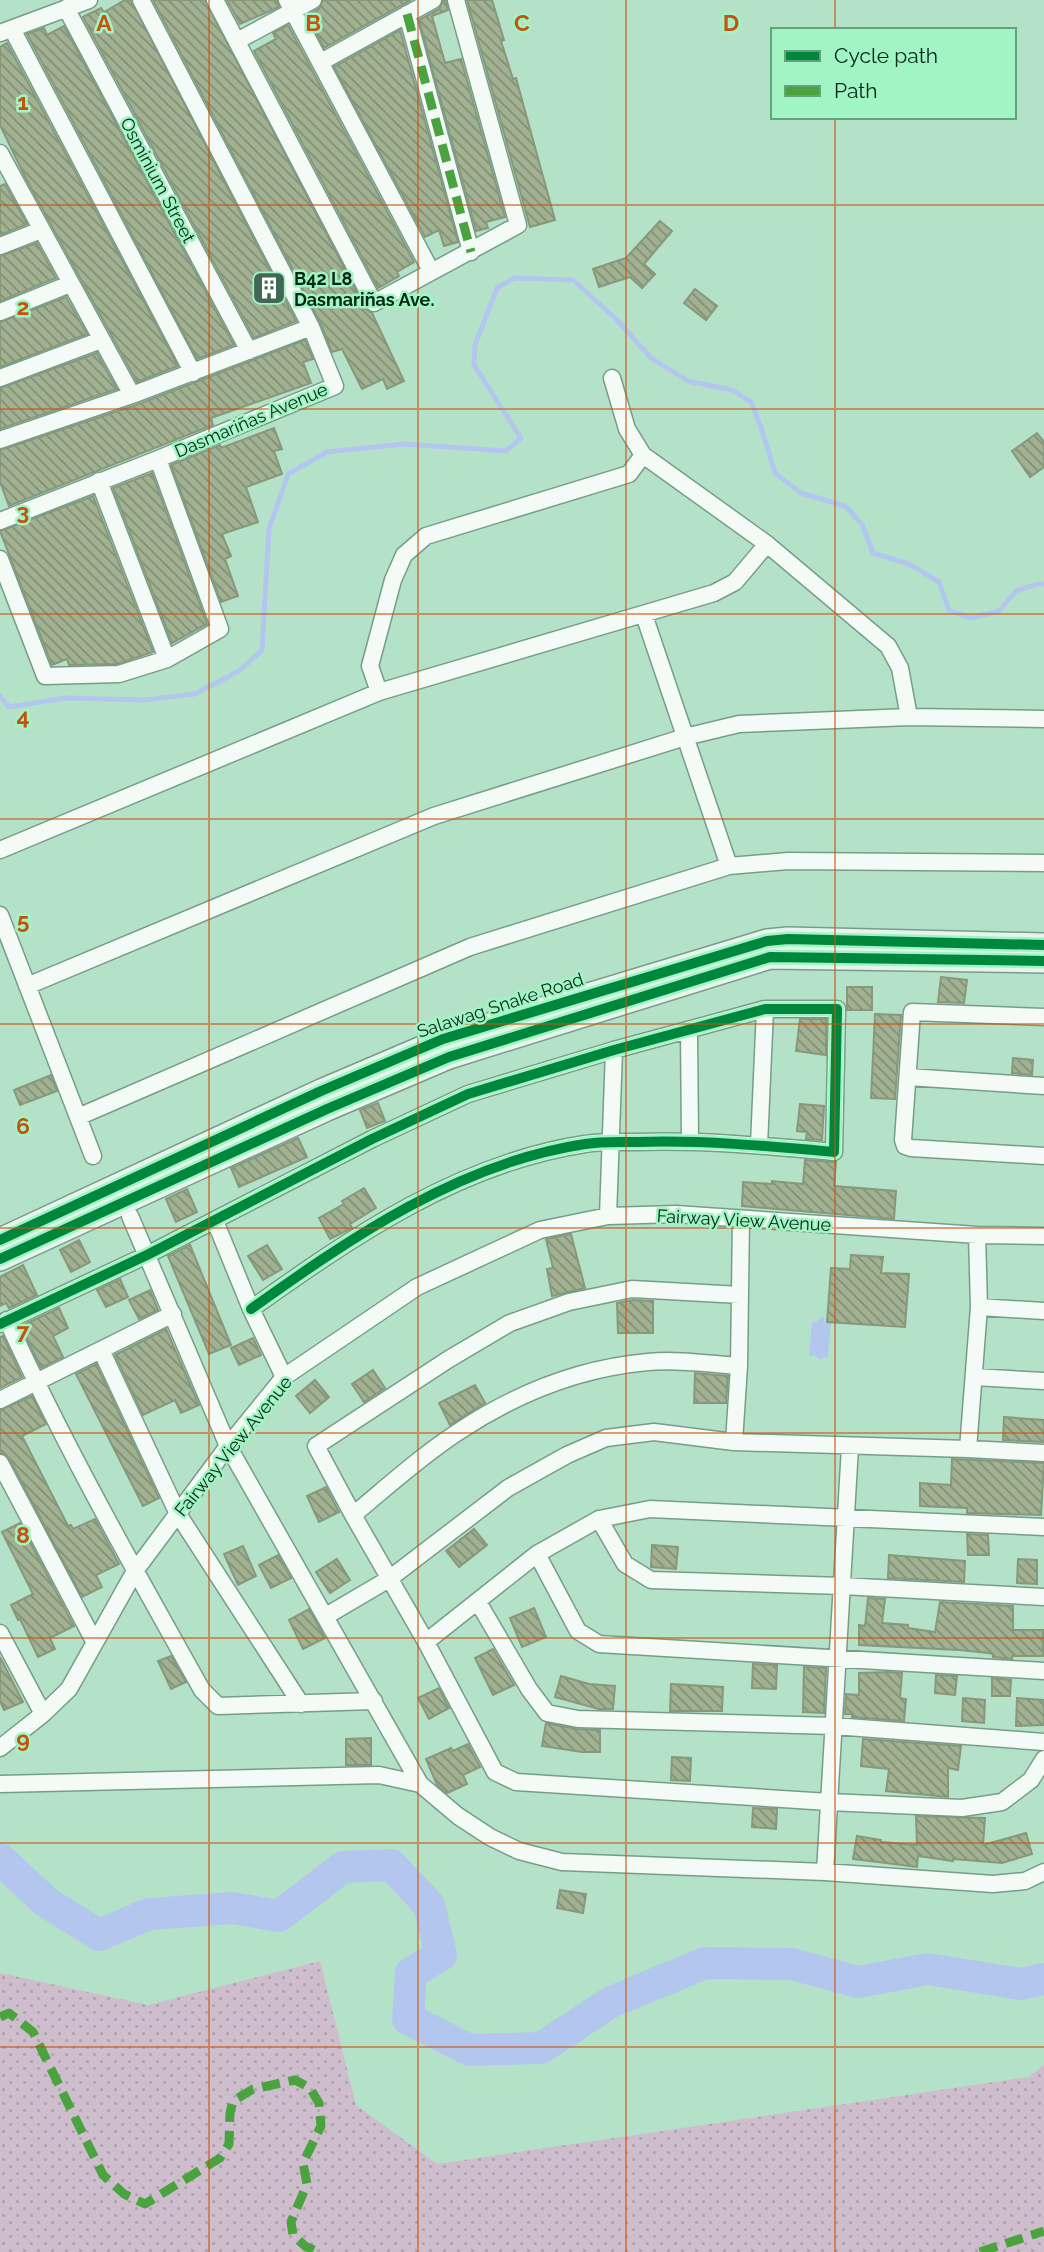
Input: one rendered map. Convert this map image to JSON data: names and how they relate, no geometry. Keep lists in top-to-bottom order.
{
  "streets": {
    "main road": ["Salawag Snake Road"],
    "street": ["Osminium Street", "Dasmariñas Avenue", "Fairway View Avenue"]
  },
  "places": {
    "building": ["B42 L8 Dasmariñas Ave."]
  },
  "legend": ["Cycle path", "Path"],
  "grid": {
    "columns": [
      "A",
      "B",
      "C",
      "D"
    ],
    "rows": [
      "1",
      "2",
      "3",
      "4",
      "5",
      "6",
      "7",
      "8",
      "9"
    ]
  }
}
